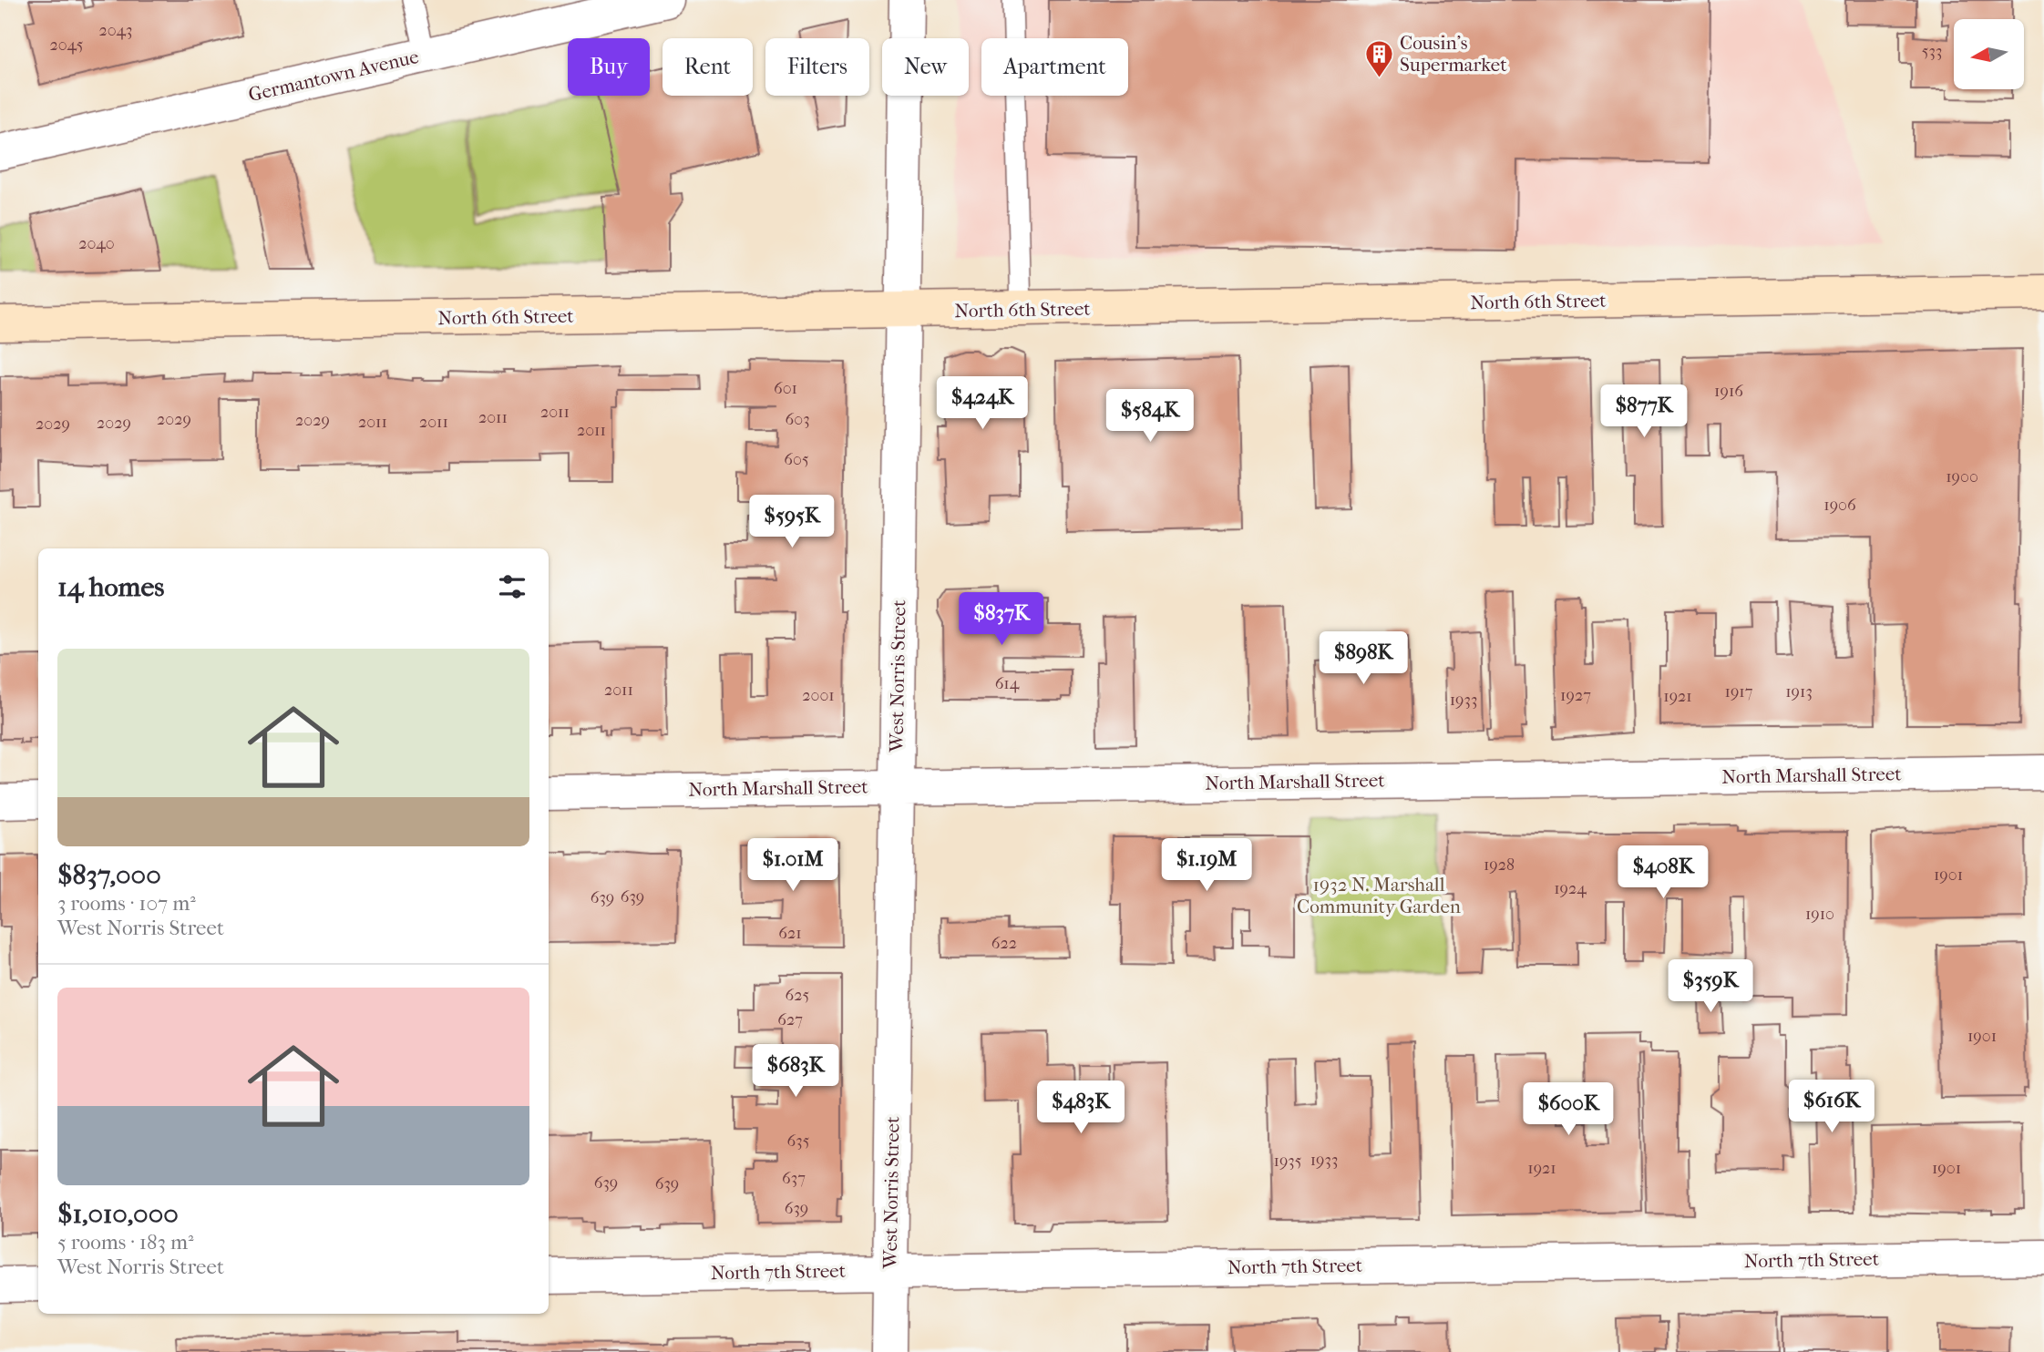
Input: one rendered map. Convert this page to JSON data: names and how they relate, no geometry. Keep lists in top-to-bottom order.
{
  "streets": {
    "main road": ["North 6th Street"],
    "street": [
      "Germantown Avenue",
      "West Norris Street",
      "North Marshall Street",
      "North 7th Street"
    ]
  },
  "crossings": [
    ["North 6th Street", "West Norris Street"],
    ["West Norris Street", "North Marshall Street"],
    ["West Norris Street", "North 7th Street"]
  ],
  "parks": ["1932 N. Marshall Community Garden"],
  "places": {
    "building": ["Cousin’s Supermarket"]
  },
  "house_numbers": [
    "2043",
    "2045",
    "533",
    "2040",
    "601",
    "1916",
    "2011",
    "2011",
    "2029",
    "603",
    "2029",
    "2011",
    "2011",
    "2029",
    "2029",
    "2011",
    "605",
    "1900",
    "1906",
    "614",
    "2011",
    "1917",
    "1913",
    "2001",
    "1927",
    "1921",
    "1933",
    "1928",
    "1901",
    "1924",
    "639",
    "639",
    "1910",
    "621",
    "622",
    "625",
    "627",
    "1901",
    "635",
    "1933",
    "1935",
    "1921",
    "1901",
    "637",
    "639",
    "639",
    "639"
  ],
  "north": "left",
  "page": {
    "chip": [
      "Buy",
      "Rent",
      "Filters",
      "New",
      "Apartment"
    ],
    "price": [
      "$424K",
      "$877K",
      "$584K",
      "$595K",
      "$837K",
      "$898K",
      "$1.01M",
      "$1.19M",
      "$408K",
      "$359K",
      "$683K",
      "$616K",
      "$483K",
      "$600K"
    ],
    "heading": "14 homes",
    "list": [
      {
        "name": "$837,000",
        "note": "3 rooms · 107 m² · West Norris Street"
      },
      {
        "name": "$1,010,000",
        "note": "5 rooms · 183 m² · West Norris Street"
      }
    ]
  }
}
